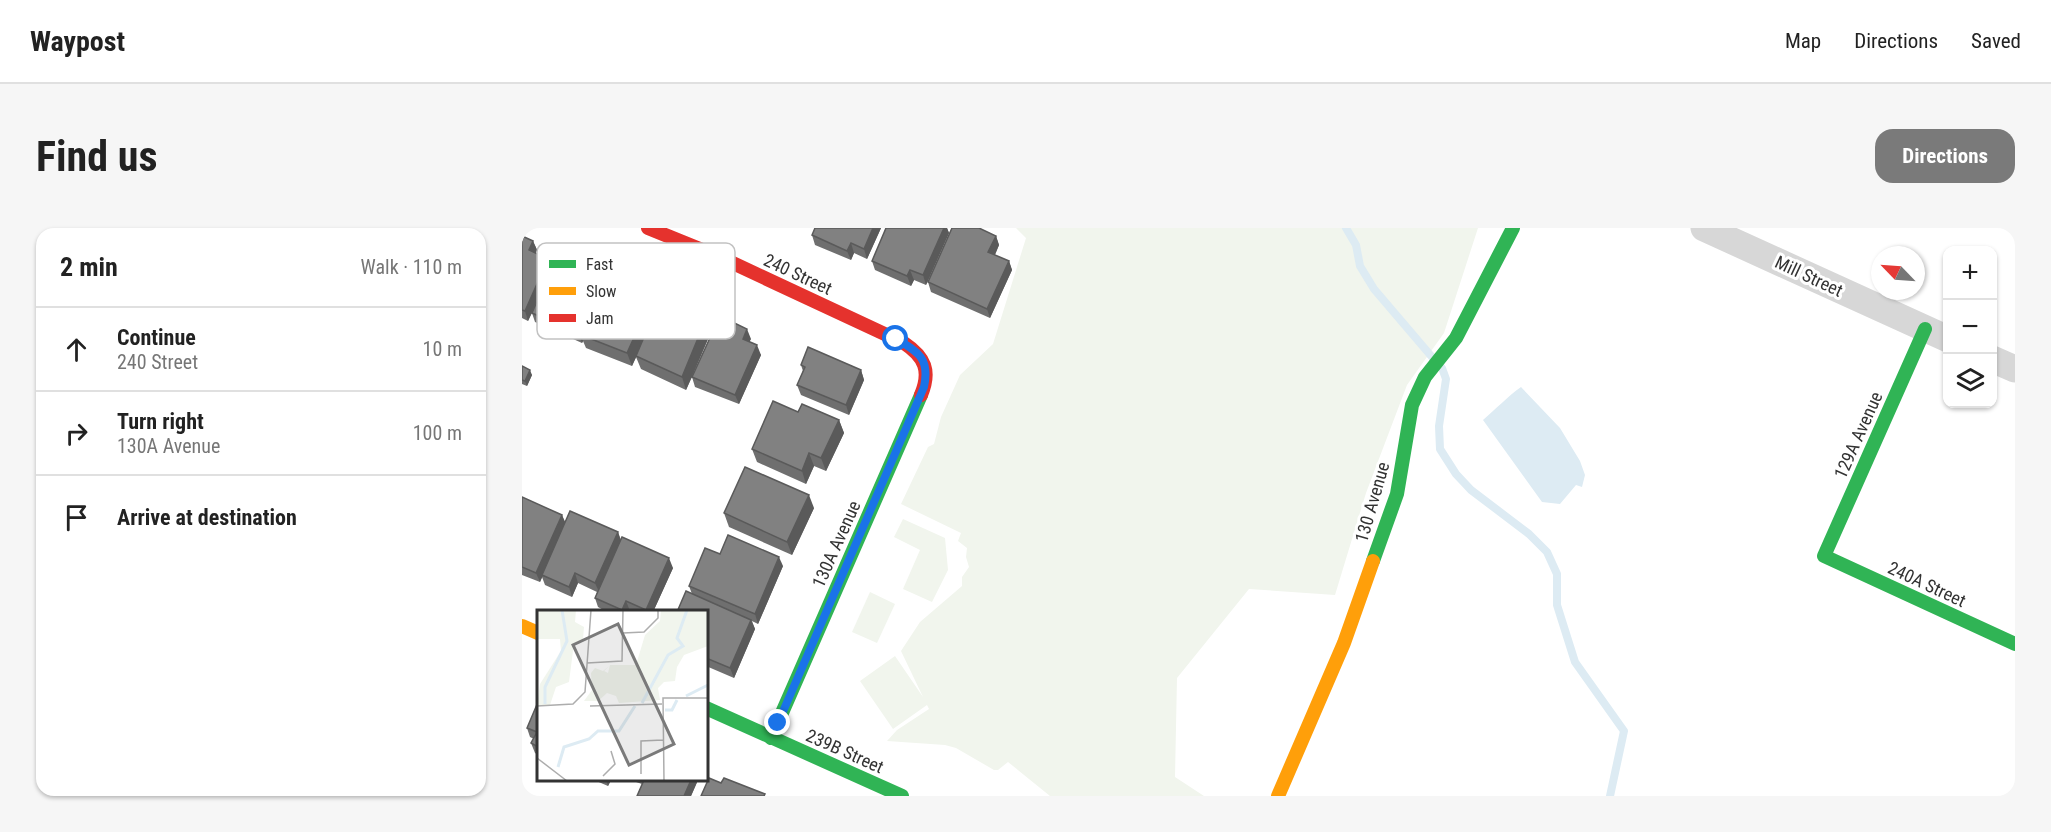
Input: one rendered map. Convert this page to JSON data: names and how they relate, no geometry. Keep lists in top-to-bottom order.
{
  "streets": {
    "street": [
      "240 Street",
      "Mill Street",
      "129A Avenue",
      "130 Avenue",
      "130A Avenue",
      "240A Street",
      "239B Street"
    ]
  },
  "crossings": [
    ["240 Street", "130A Avenue"],
    ["Mill Street", "129A Avenue"],
    ["129A Avenue", "240A Street"],
    ["130A Avenue", "239B Street"]
  ],
  "legend": ["Fast", "Slow", "Jam"],
  "north": "top left",
  "page": {
    "header": "Waypost",
    "nav": ["Map", "Directions", "Saved"],
    "buttons": "Directions",
    "title": "Find us",
    "heading": ["2 min", "Walk · 110 m"],
    "map_buttons": ["+", "−"],
    "list": [
      ["Continue", "240 Street", "10 m"],
      ["Turn right", "130A Avenue", "100 m"],
      "Arrive at destination"
    ]
  }
}
